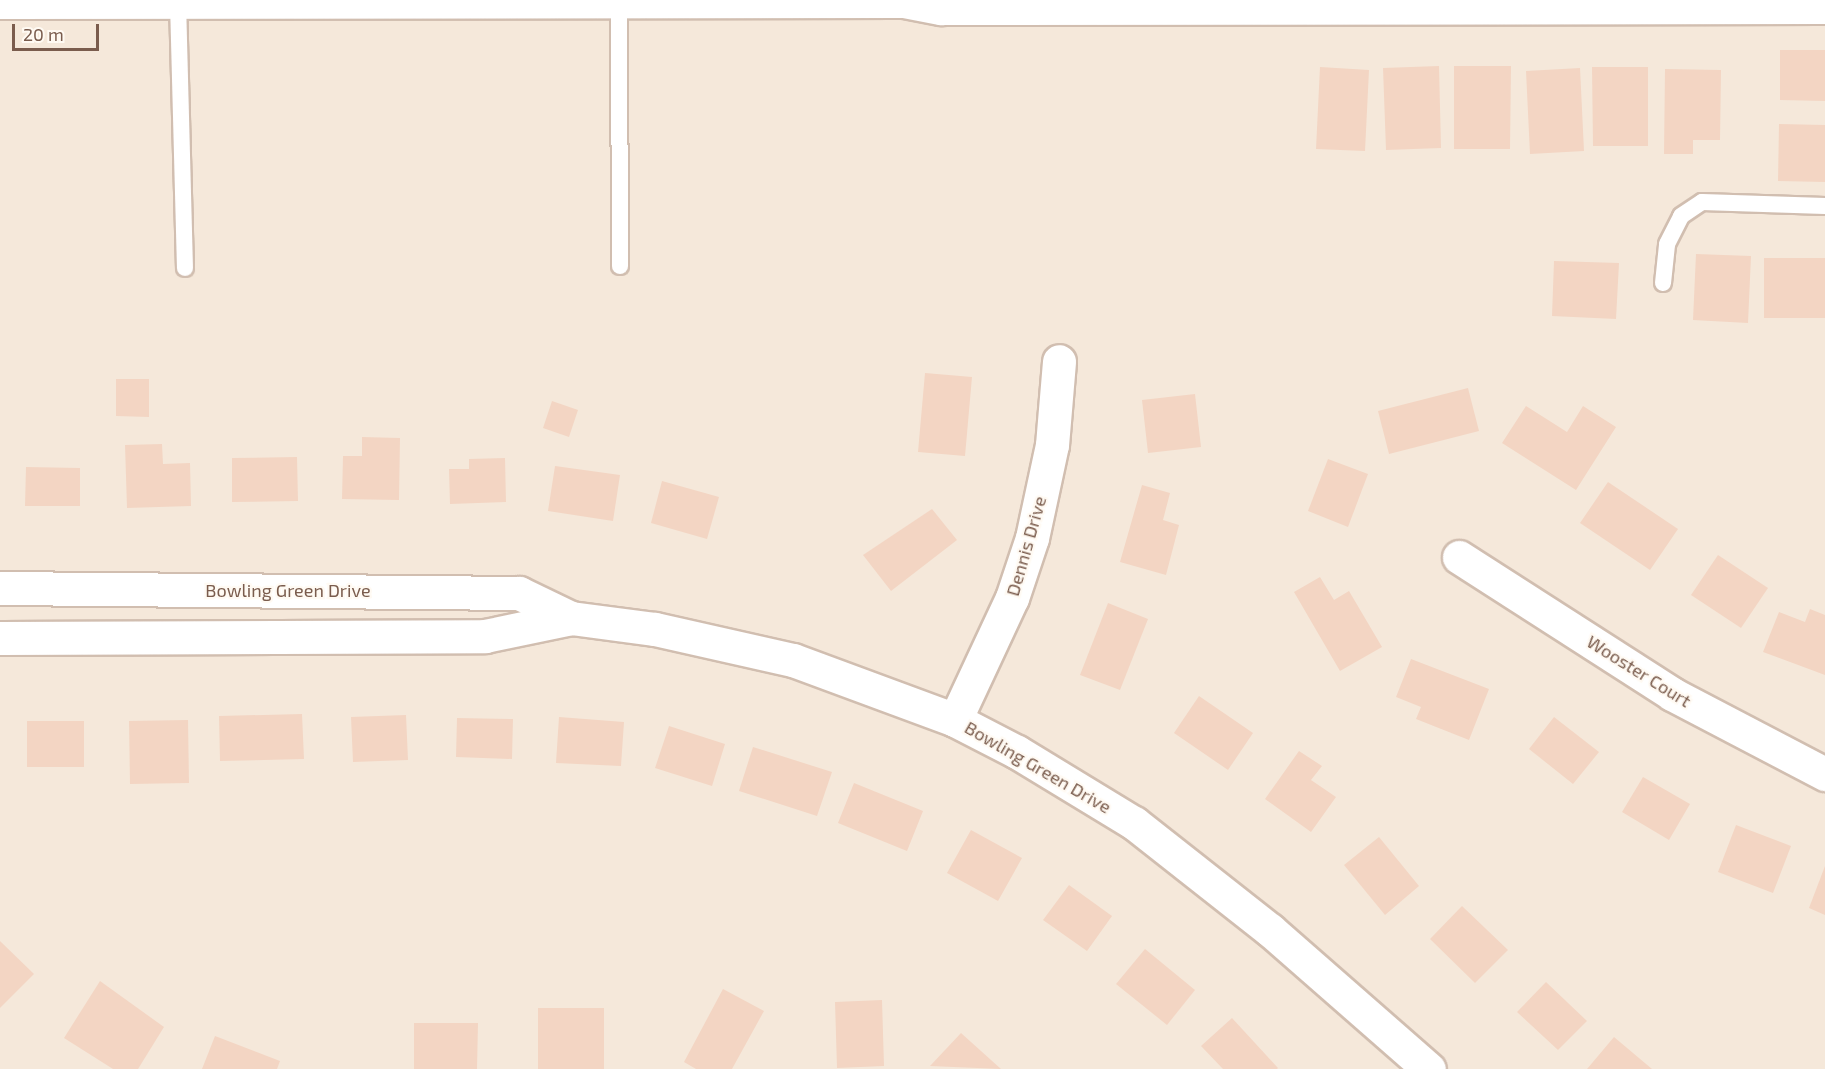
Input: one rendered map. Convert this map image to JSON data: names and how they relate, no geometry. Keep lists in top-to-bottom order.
{
  "streets": {
    "street": ["Dennis Drive", "Bowling Green Drive", "Wooster Court"]
  },
  "crossings": [
    ["Dennis Drive", "Bowling Green Drive"]
  ],
  "scale_bar": "20 m"
}
